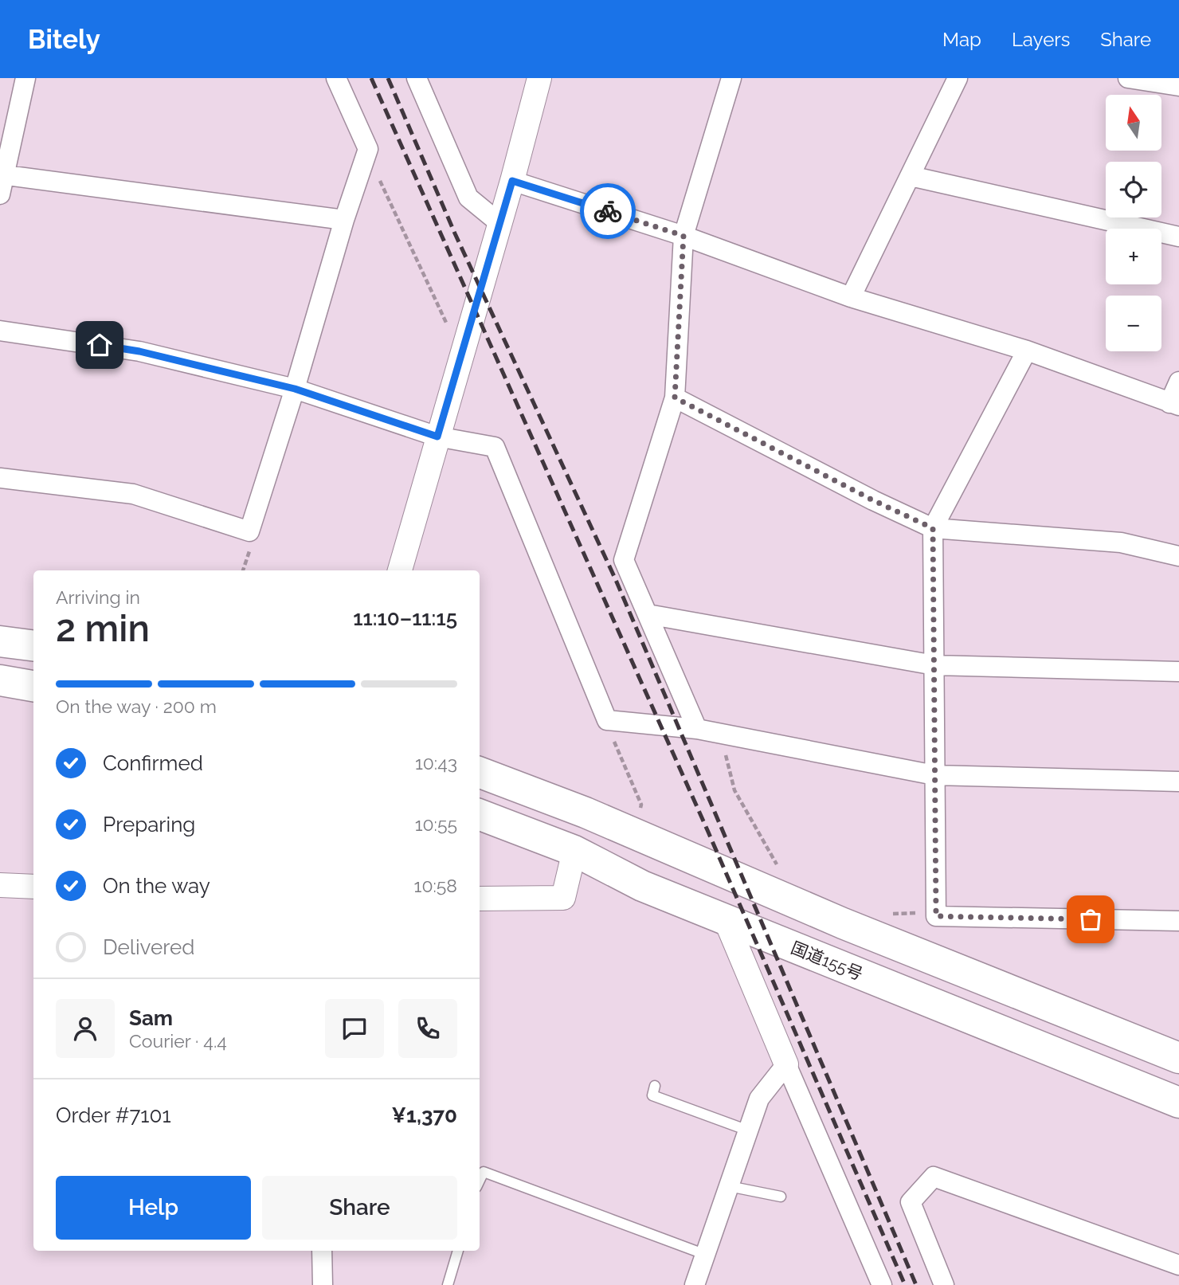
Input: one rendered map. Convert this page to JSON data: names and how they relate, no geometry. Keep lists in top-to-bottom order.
{
  "streets": {
    "highway": ["国道155号"]
  },
  "north": "top",
  "page": {
    "header": "Bitely",
    "nav": ["Map", "Layers", "Share"],
    "map_buttons": ["+", "−"],
    "heading": ["2 min", "Arriving in", "11:10–11:15"],
    "panel": [
      "Sam",
      "Courier · 4.4",
      "Order #7101",
      "¥1,370"
    ],
    "bar": "On the way · 200 m",
    "list": [
      ["Confirmed", "10:43"],
      ["Preparing", "10:55"],
      ["On the way", "10:58"],
      "Delivered"
    ],
    "buttons": ["Help", "Share"]
  }
}
